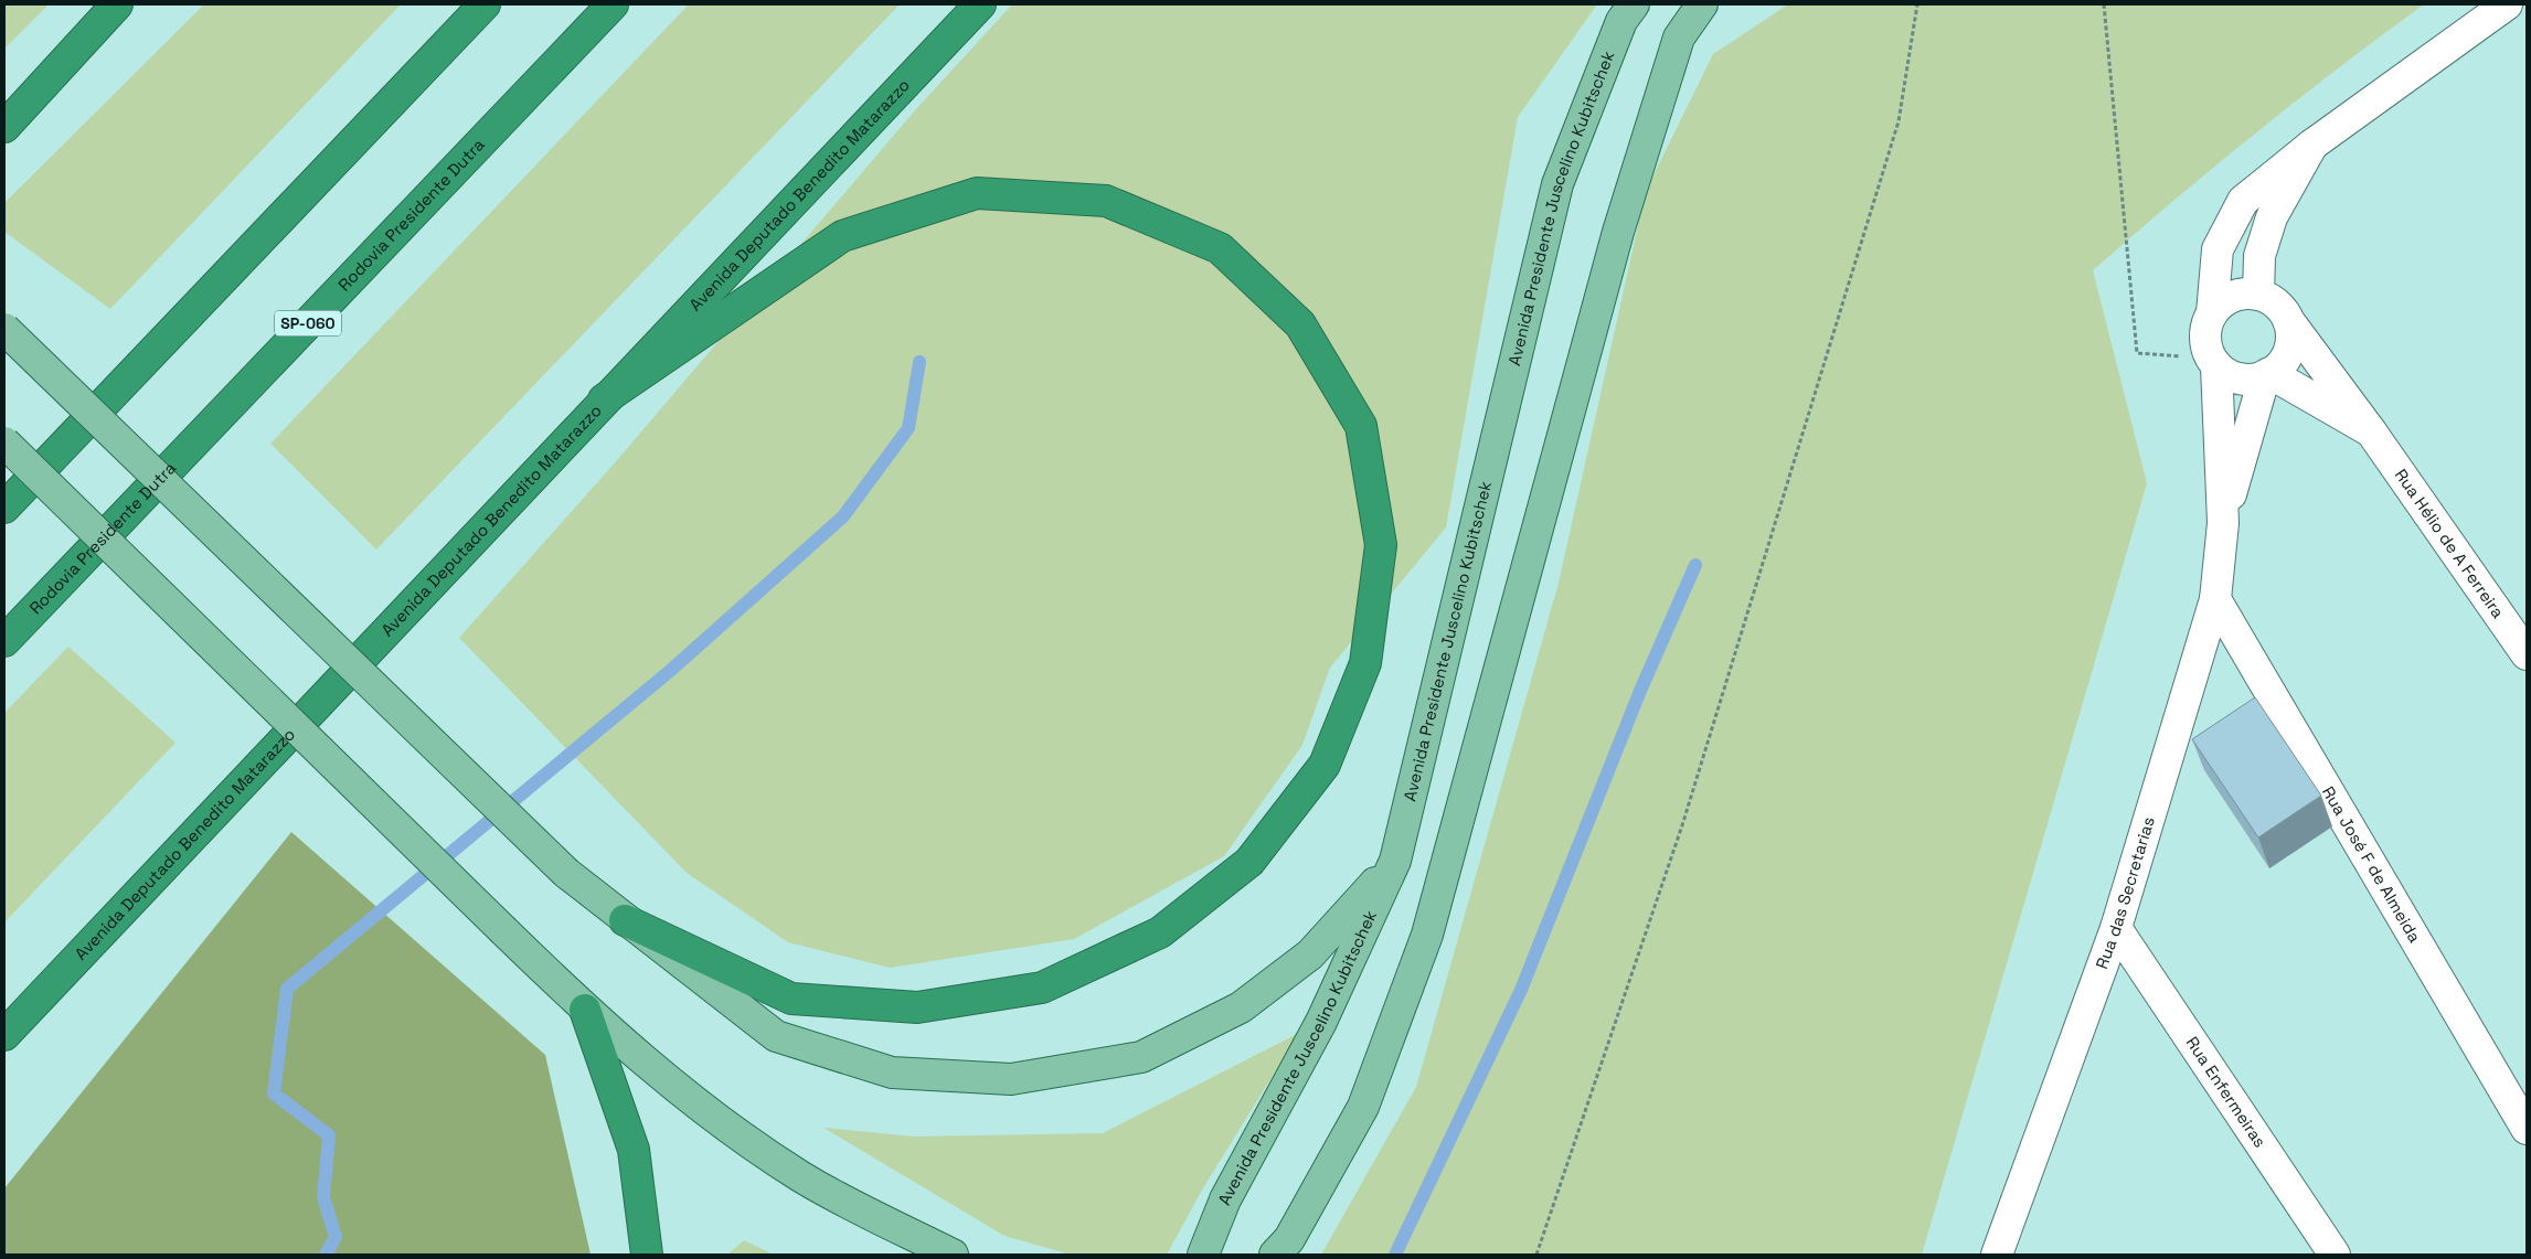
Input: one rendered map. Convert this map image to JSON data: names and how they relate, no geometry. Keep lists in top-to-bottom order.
{
  "streets": {
    "highway": ["Avenida Deputado Benedito Matarazzo", "Rodovia Presidente Dutra", "SP-060"],
    "main road": ["Avenida Presidente Juscelino Kubitschek"],
    "street": [
      "Rua Hélio de A Ferreira",
      "Rua José F de Almeida",
      "Rua das Secretarias",
      "Rua Enfermeiras"
    ]
  },
  "crossings": [
    ["Rua Hélio de A Ferreira", "Rua das Secretarias"],
    ["Rua José F de Almeida", "Rua das Secretarias"],
    ["Rua das Secretarias", "Rua Enfermeiras"]
  ]
}
